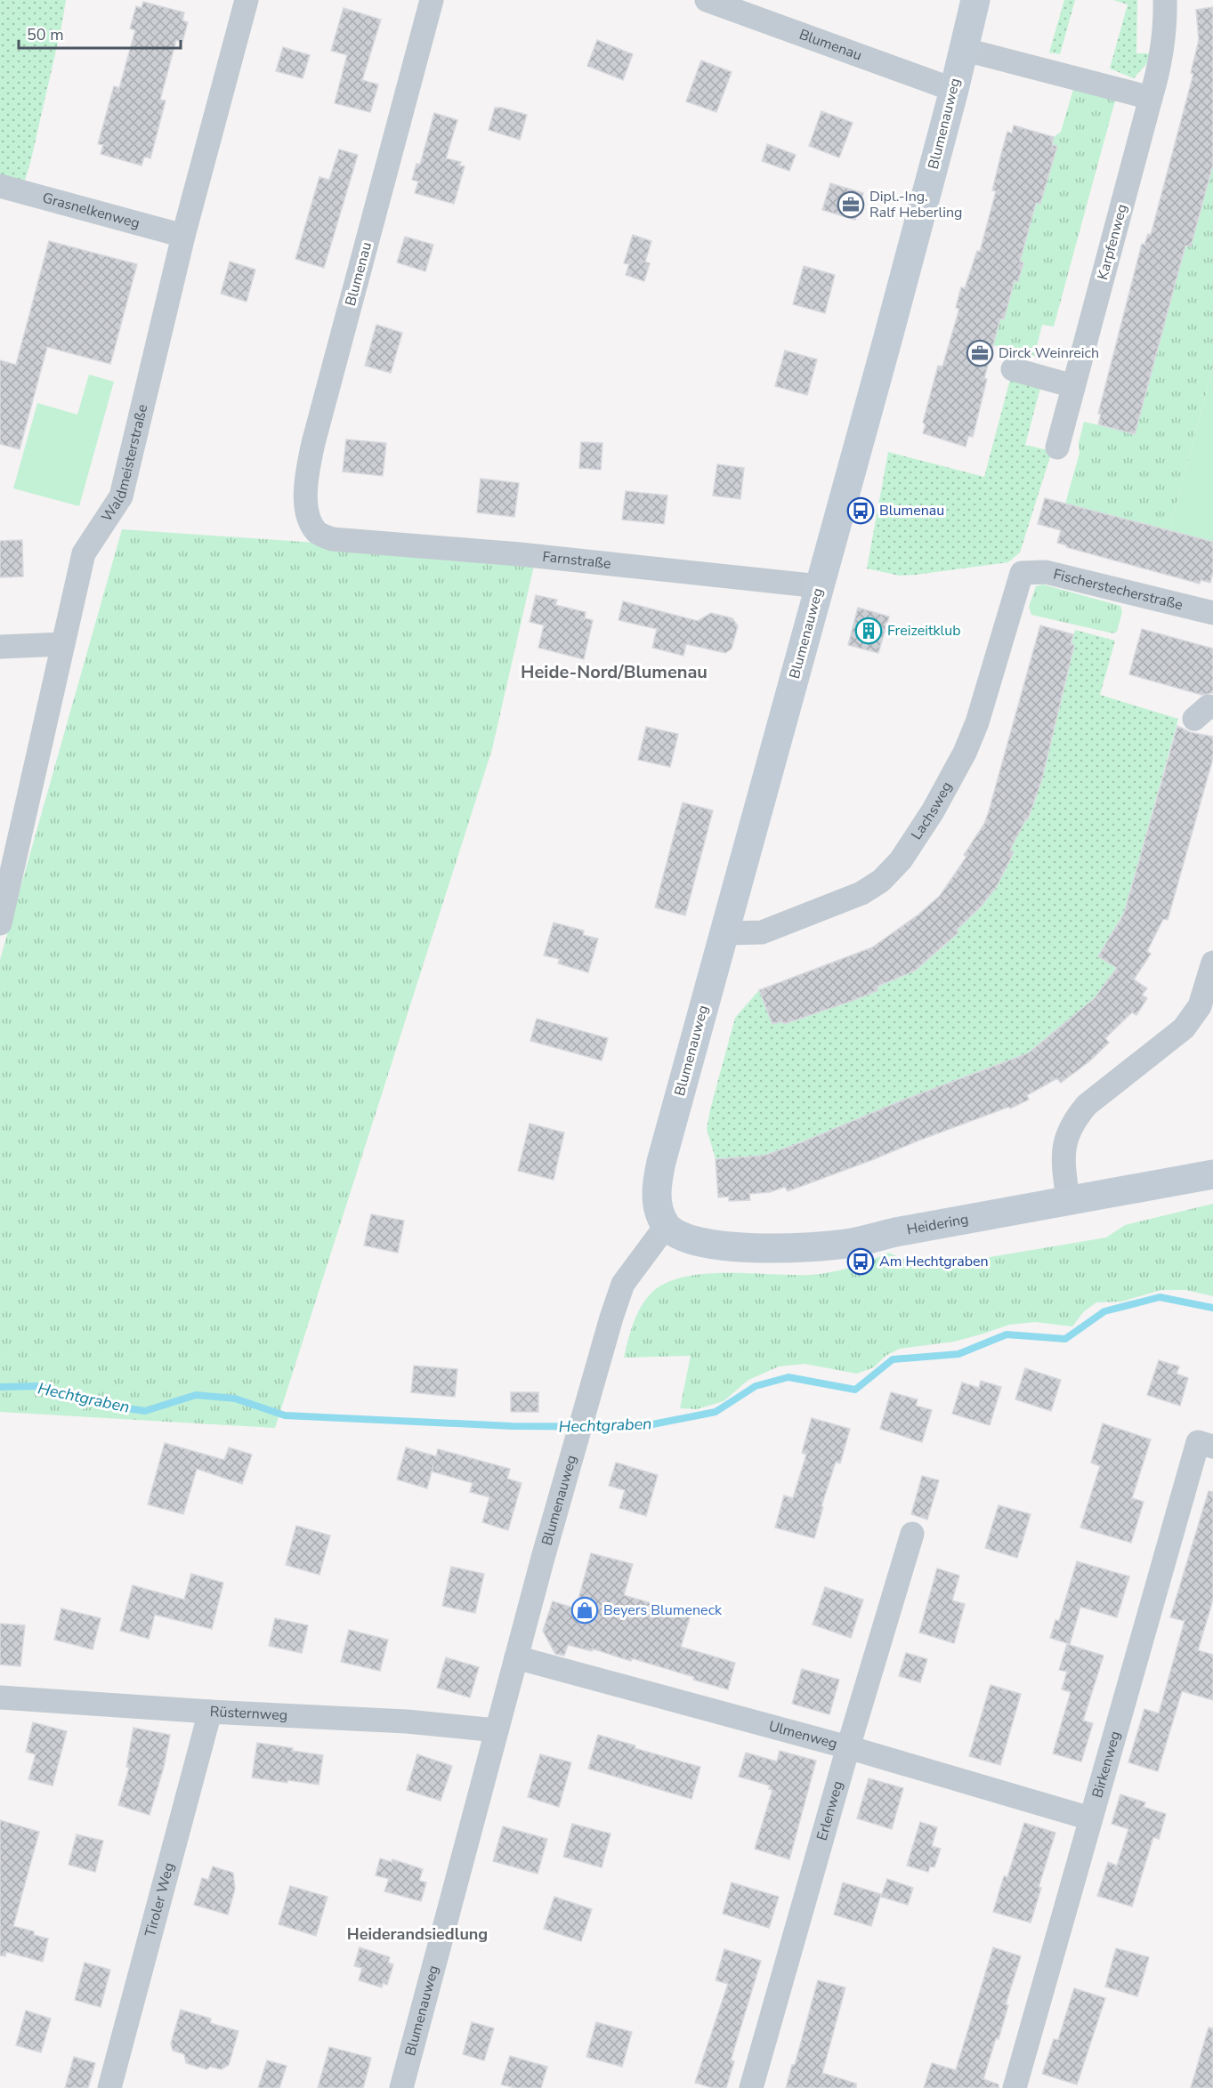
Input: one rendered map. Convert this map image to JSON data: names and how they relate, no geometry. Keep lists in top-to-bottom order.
{
  "streets": {
    "street": [
      "Blumenau",
      "Blumenauweg",
      "Grasnelkenweg",
      "Karpfenweg",
      "Waldmeisterstraße",
      "Farnstraße",
      "Fischerstecherstraße",
      "Lachsweg",
      "Heidering",
      "Rüsternweg",
      "Ulmenweg",
      "Birkenweg",
      "Erlenweg",
      "Tiroler Weg"
    ]
  },
  "crossings": [
    ["Blumenau", "Blumenauweg"],
    ["Blumenau", "Farnstraße"],
    ["Blumenauweg", "Farnstraße"],
    ["Blumenauweg", "Lachsweg"],
    ["Blumenauweg", "Heidering"],
    ["Blumenauweg", "Rüsternweg"],
    ["Blumenauweg", "Ulmenweg"],
    ["Grasnelkenweg", "Waldmeisterstraße"],
    ["Fischerstecherstraße", "Lachsweg"],
    ["Rüsternweg", "Tiroler Weg"],
    ["Ulmenweg", "Birkenweg"],
    ["Ulmenweg", "Erlenweg"]
  ],
  "districts": ["Heide-Nord/Blumenau", "Heiderandsiedlung"],
  "water": ["Hechtgraben"],
  "places": {
    "office": ["Dipl.-Ing. Ralf Heberling", "Dirck Weinreich"],
    "bus stop": ["Blumenau", "Am Hechtgraben"],
    "building": ["Freizeitklub"],
    "shop": ["Beyers Blumeneck"]
  },
  "scale_bar": "50 m"
}
